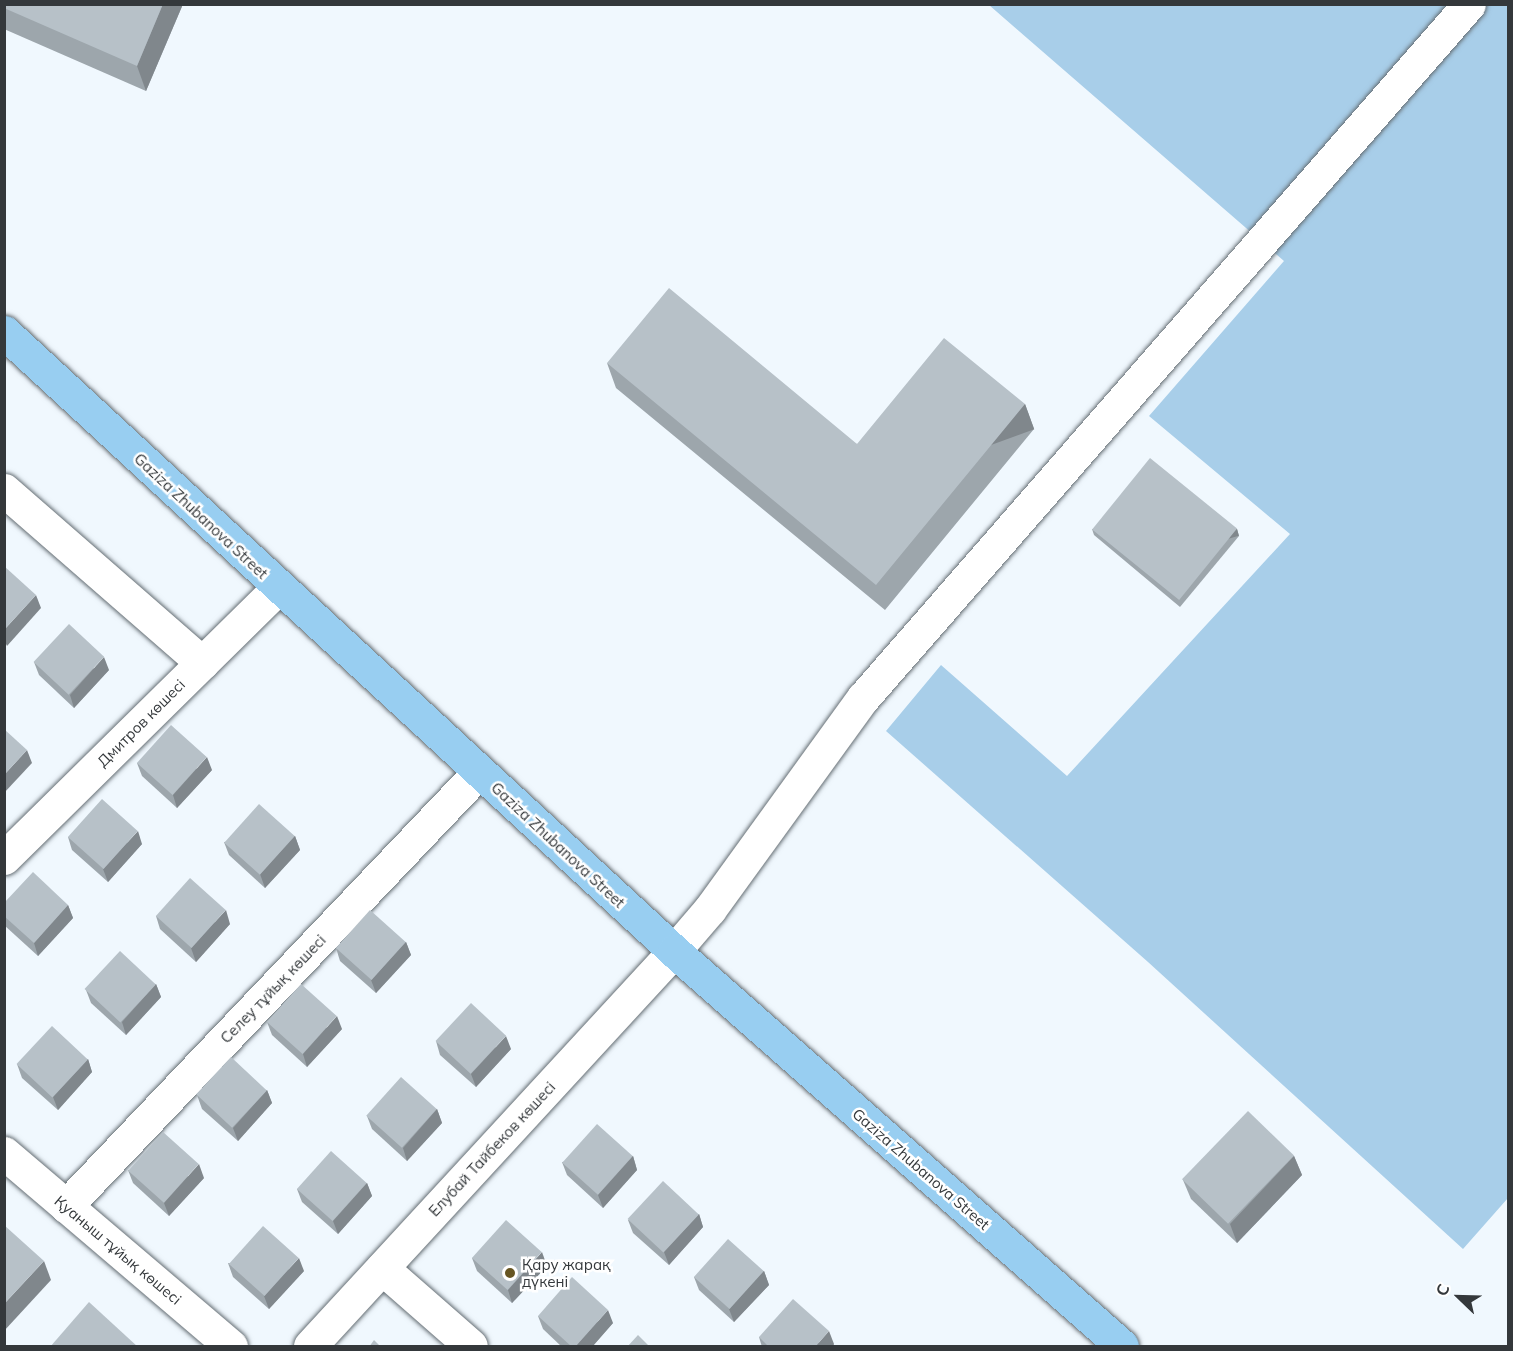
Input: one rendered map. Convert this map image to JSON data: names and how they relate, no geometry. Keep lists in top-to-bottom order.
{
  "streets": {
    "main road": ["Gaziza Zhubanova Street"],
    "street": [
      "Дмитров көшесі",
      "Селеу тұйық көшесі",
      "Елубай Тайбеков көшесі",
      "Қуаныш тұйық көшесі"
    ]
  },
  "crossings": [
    ["Gaziza Zhubanova Street", "Дмитров көшесі"],
    ["Gaziza Zhubanova Street", "Селеу тұйық көшесі"],
    ["Gaziza Zhubanova Street", "Елубай Тайбеков көшесі"],
    ["Селеу тұйық көшесі", "Қуаныш тұйық көшесі"]
  ],
  "places": ["Қару жарақ дүкені"],
  "north": "top left"
}
